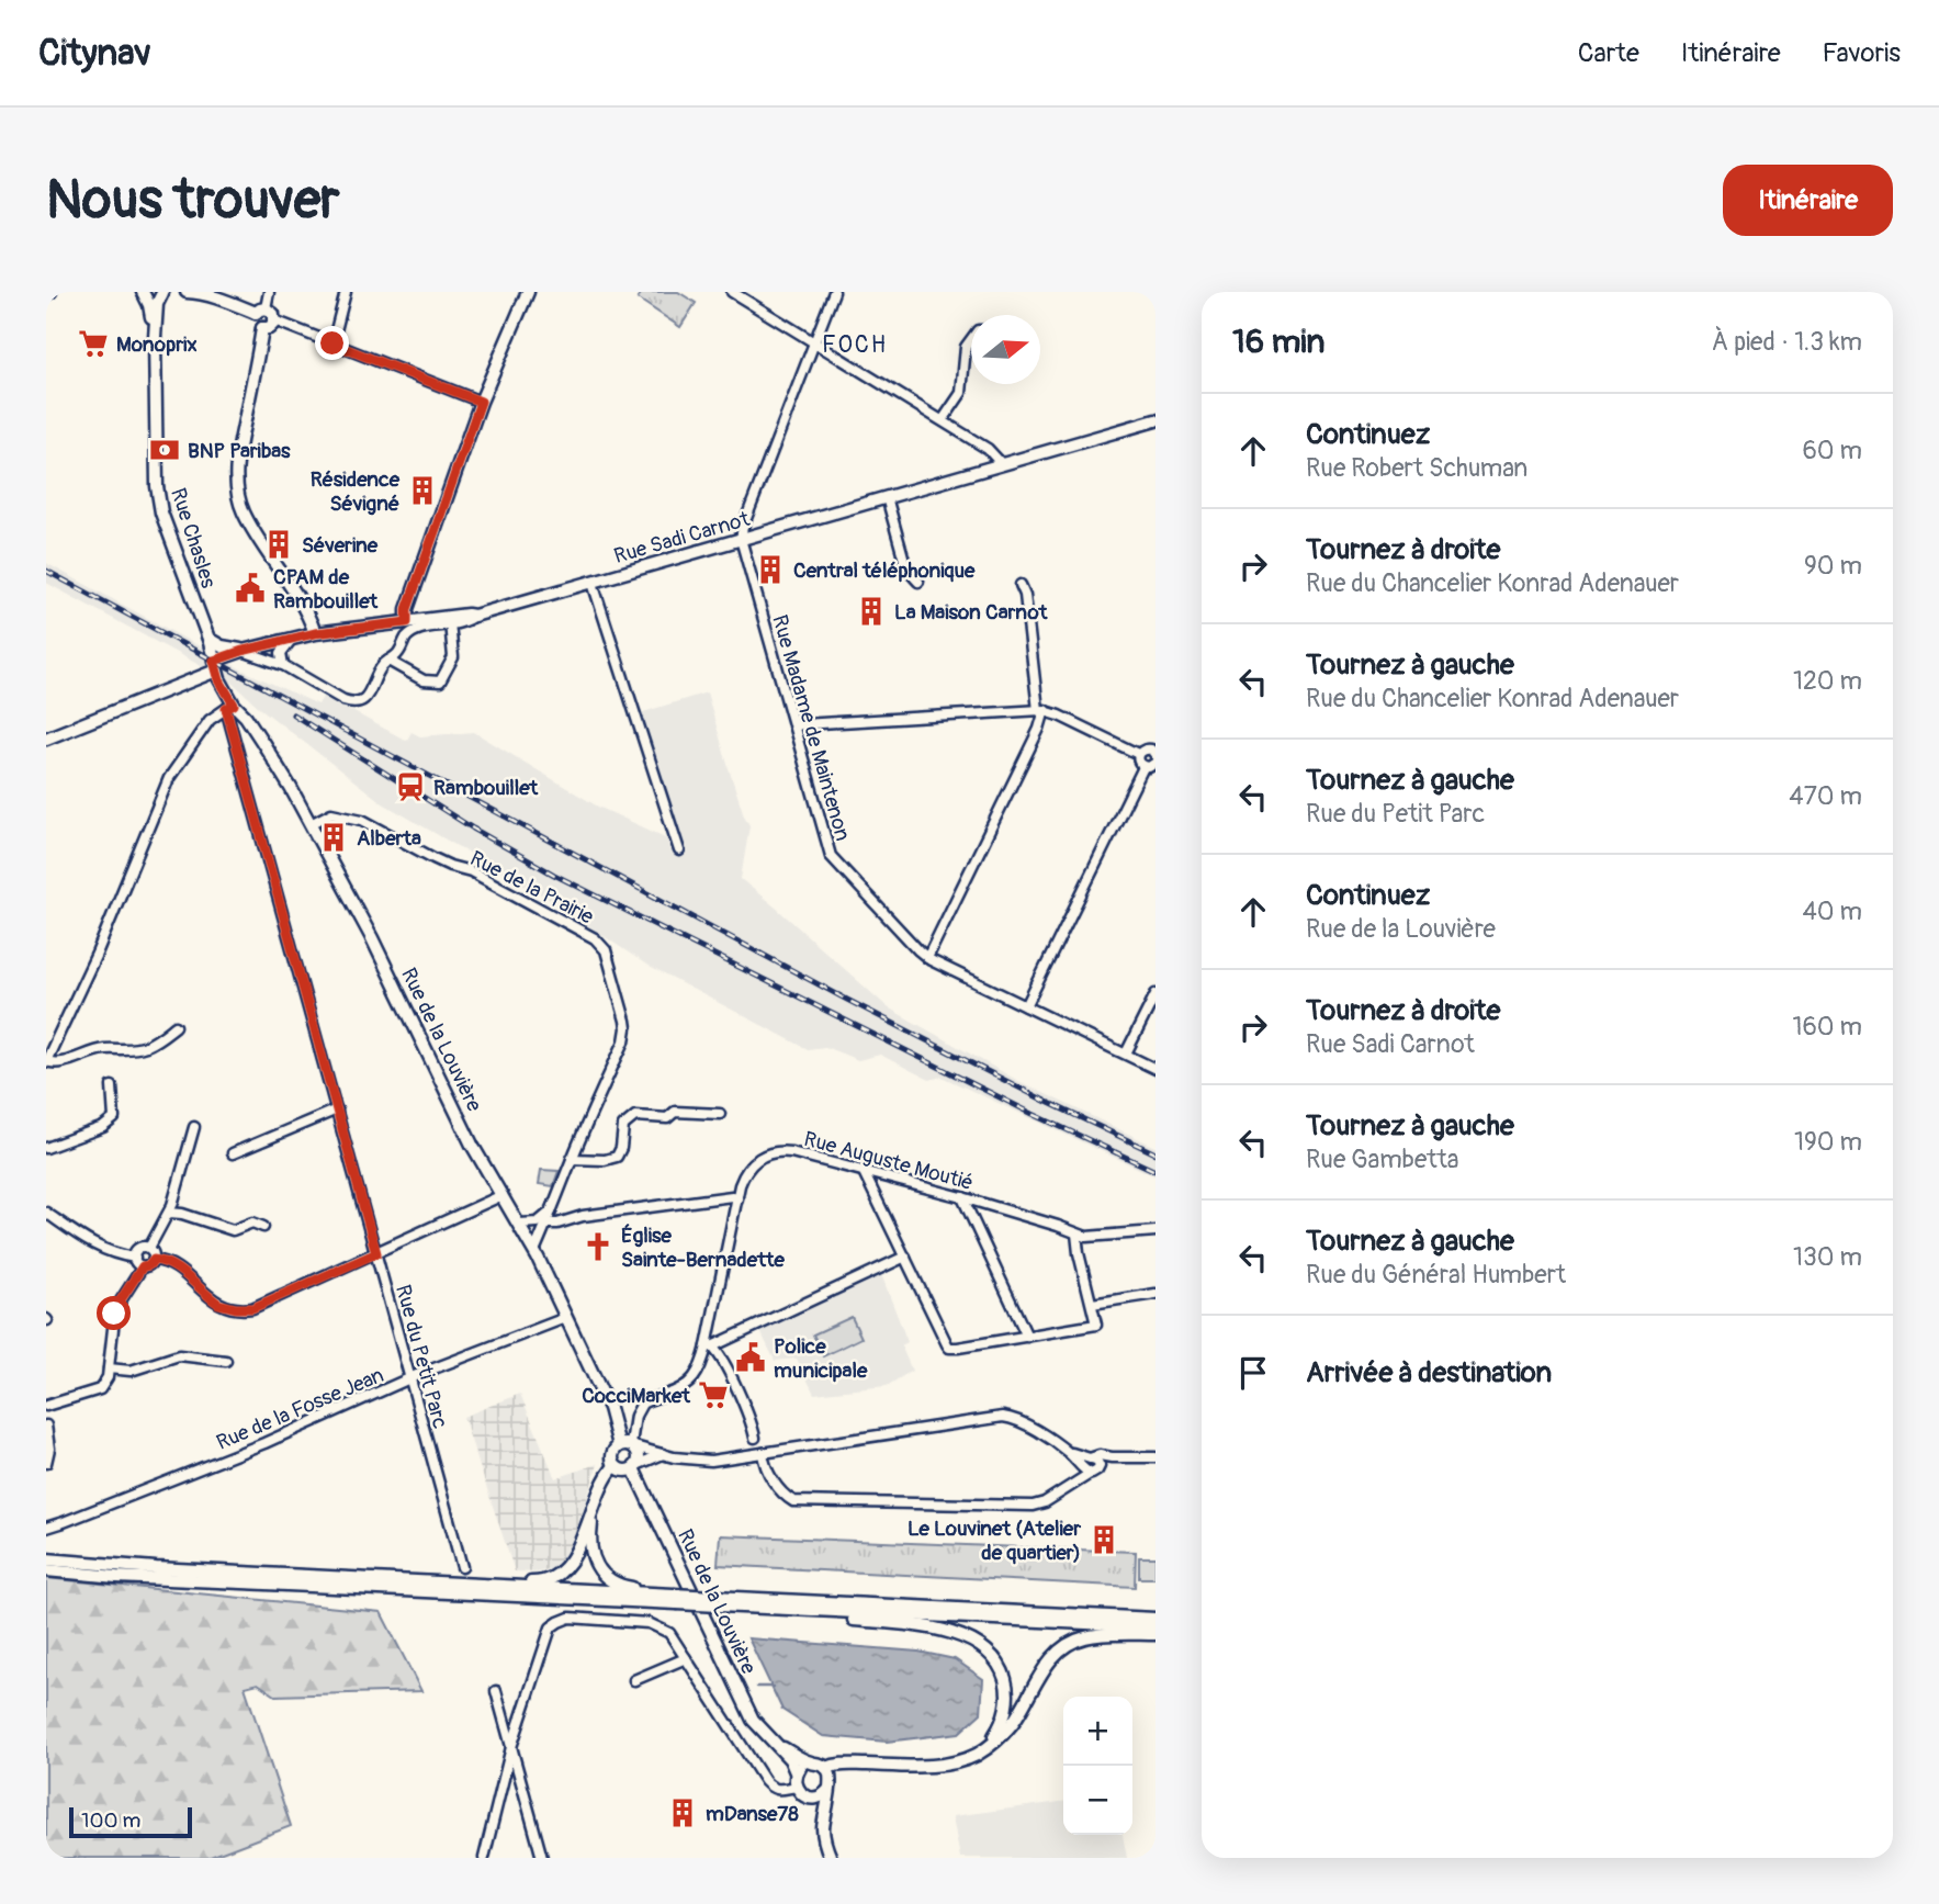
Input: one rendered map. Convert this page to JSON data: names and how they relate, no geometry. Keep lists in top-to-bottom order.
{
  "streets": {
    "main road": ["Rue Sadi Carnot", "Rue Chasles", "Rue de la Louvière"],
    "street": [
      "Rue Madame de Maintenon",
      "Rue de la Prairie",
      "Rue Auguste Moutié",
      "Rue du Petit Parc",
      "Rue de la Fosse Jean"
    ]
  },
  "crossings": [
    ["Rue Sadi Carnot", "Rue Chasles"],
    ["Rue Sadi Carnot", "Rue Madame de Maintenon"],
    ["Rue Sadi Carnot", "Rue de la Louvière"],
    ["Rue Chasles", "Rue de la Louvière"],
    ["Rue de la Prairie", "Rue de la Louvière"],
    ["Rue de la Louvière", "Rue Auguste Moutié"],
    ["Rue de la Louvière", "Rue du Petit Parc"],
    ["Rue de la Louvière", "Rue de la Fosse Jean"],
    ["Rue du Petit Parc", "Rue de la Fosse Jean"]
  ],
  "districts": ["FOCH"],
  "places": {
    "supermarket": ["Monoprix", "CocciMarket"],
    "bank": ["BNP Paribas"],
    "building": [
      "Résidence Sévigné",
      "Séverine",
      "Central téléphonique",
      "La Maison Carnot",
      "Alberta",
      "Le Louvinet (Atelier de quartier)",
      "mDanse78"
    ],
    "public building": ["CPAM de Rambouillet", "Police municipale"],
    "station": ["Rambouillet"],
    "church": ["Église Sainte-Bernadette"]
  },
  "scale_bar": "100 m",
  "north": "right",
  "page": {
    "header": "Citynav",
    "nav": ["Carte", "Itinéraire", "Favoris"],
    "buttons": "Itinéraire",
    "title": "Nous trouver",
    "heading": ["16 min", "À pied · 1.3 km"],
    "list": [
      ["Continuez", "Rue Robert Schuman", "60 m"],
      ["Tournez à droite", "Rue du Chancelier Konrad Adenauer", "90 m"],
      ["Tournez à gauche", "Rue du Chancelier Konrad Adenauer", "120 m"],
      ["Tournez à gauche", "Rue du Petit Parc", "470 m"],
      ["Continuez", "Rue de la Louvière", "40 m"],
      ["Tournez à droite", "Rue Sadi Carnot", "160 m"],
      ["Tournez à gauche", "Rue Gambetta", "190 m"],
      ["Tournez à gauche", "Rue du Général Humbert", "130 m"],
      "Arrivée à destination"
    ],
    "map_buttons": ["+", "−"],
    "scale": "100 m"
  }
}
